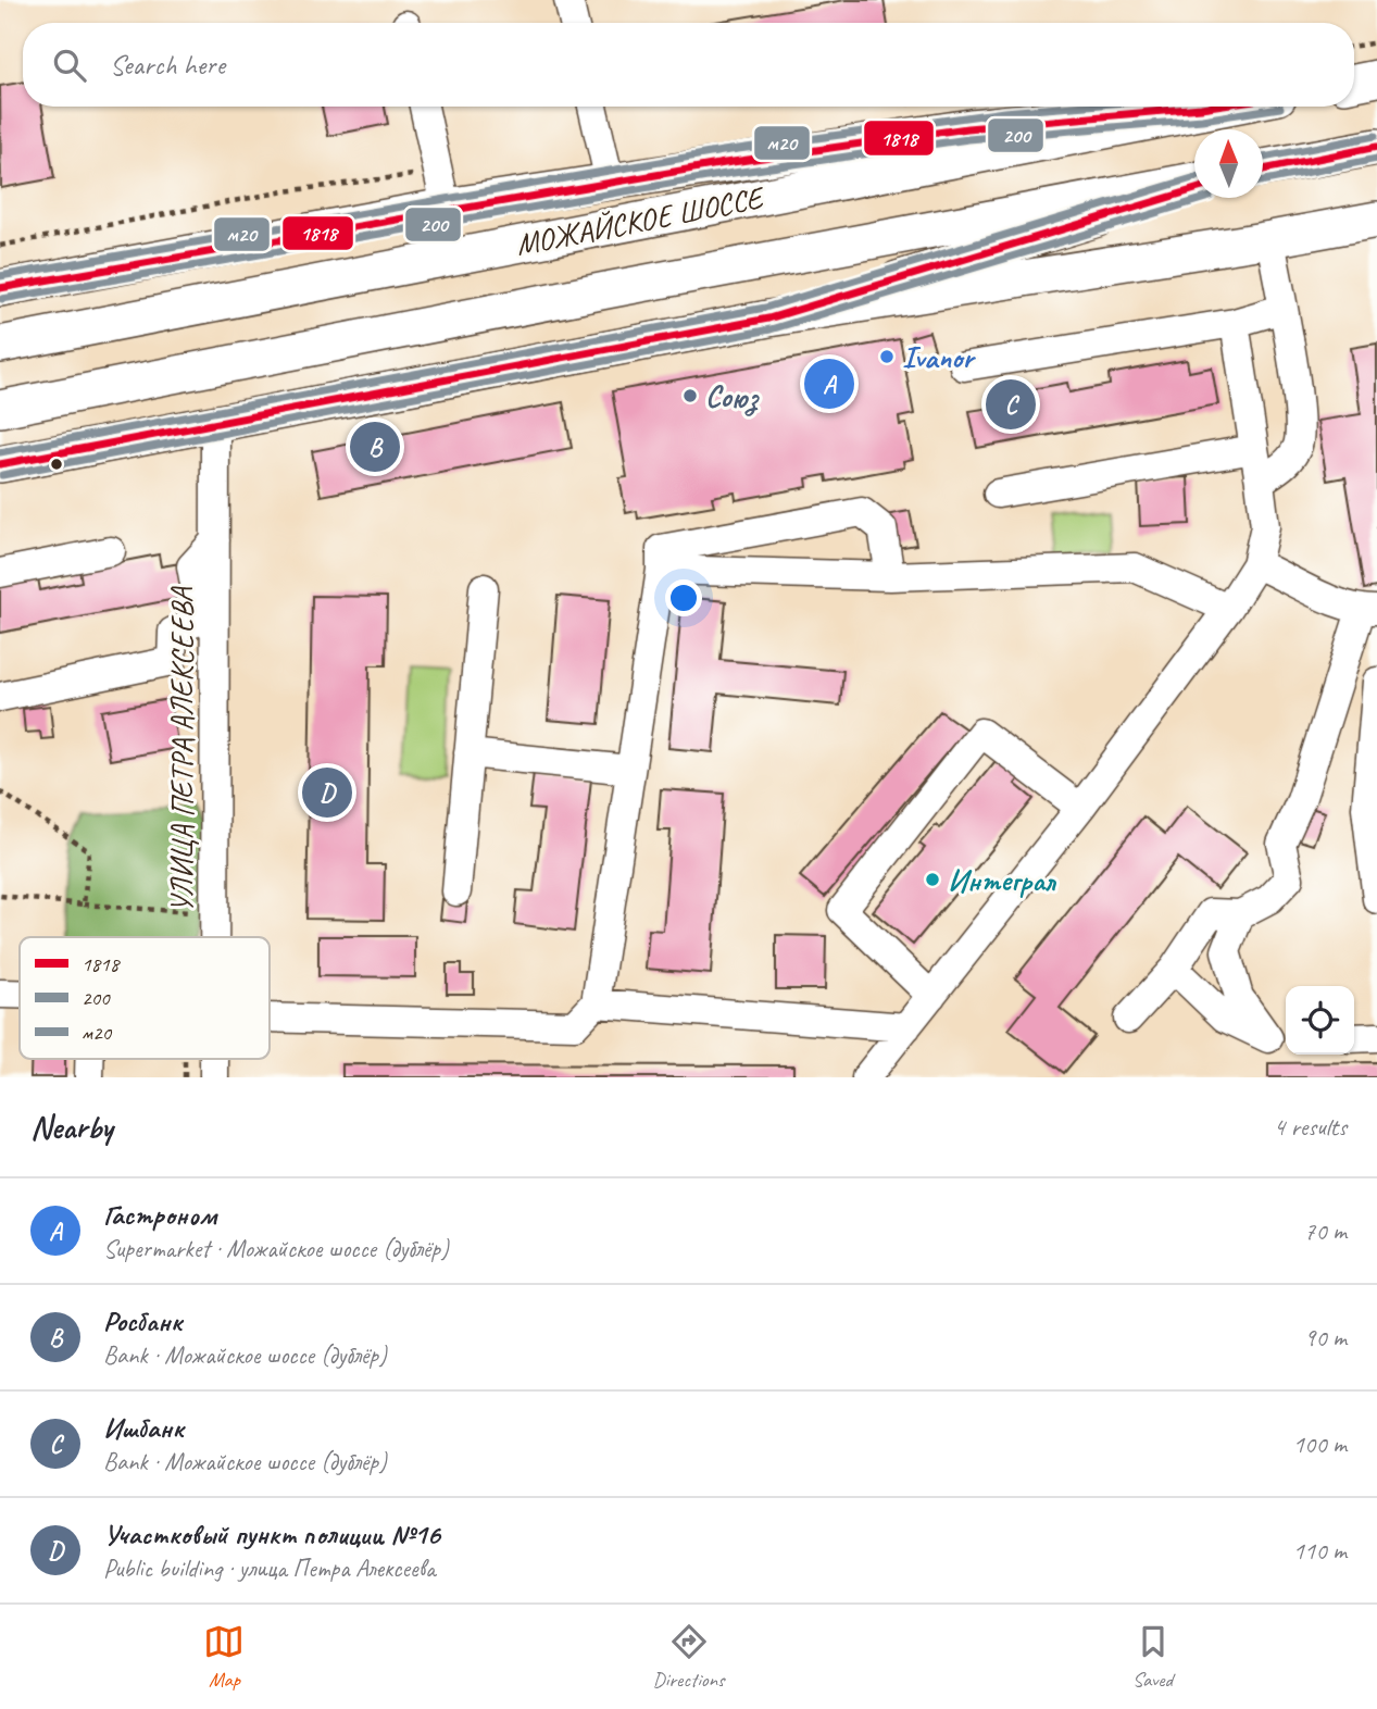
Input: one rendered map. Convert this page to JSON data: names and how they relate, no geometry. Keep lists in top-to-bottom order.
{
  "streets": {
    "main road": ["МОЖАЙСКОЕ ШОССЕ"],
    "street": ["УЛИЦА ПЕТРА АЛЕКСЕЕВА"]
  },
  "places": ["Ivanor", "Союз", "Интеграл"],
  "lines": ["transit line 1818", "transit line м20", "transit line 200"],
  "legend": ["1818", "200", "м20"],
  "north": "top",
  "page": {
    "search": "Search here",
    "pins": [
      "A",
      "C",
      "B",
      "D"
    ],
    "heading": ["Nearby", "4 results"],
    "list": [
      {
        "mark": "A",
        "name": "Гастроном",
        "note": "Supermarket · Можайское шоссе (дублёр)",
        "value": "70 m"
      },
      {
        "mark": "B",
        "name": "Росбанк",
        "note": "Bank · Можайское шоссе (дублёр)",
        "value": "90 m"
      },
      {
        "mark": "C",
        "name": "Ишбанк",
        "note": "Bank · Можайское шоссе (дублёр)",
        "value": "100 m"
      },
      {
        "mark": "D",
        "name": "Участковый пункт полиции №16",
        "note": "Public building · улица Петра Алексеева",
        "value": "110 m"
      }
    ],
    "nav": ["Map", "Directions", "Saved"]
  }
}
